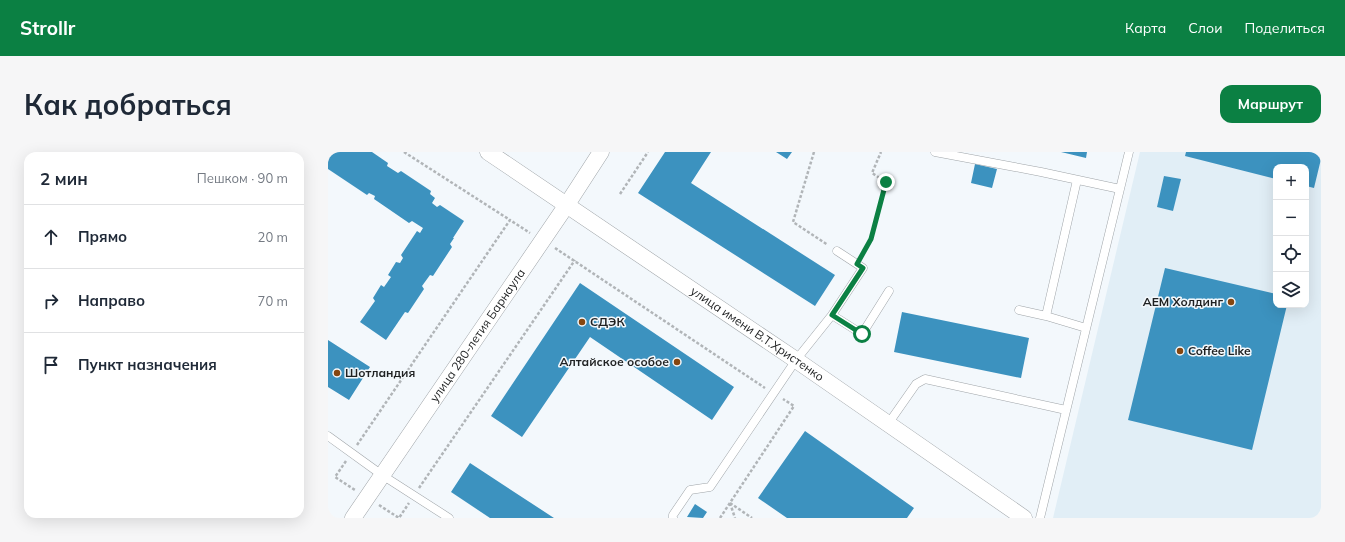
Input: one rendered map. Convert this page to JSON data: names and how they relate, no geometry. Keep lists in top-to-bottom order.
{
  "streets": {
    "street": ["улица имени В.Т.Христенко", "улица 280-летия Барнаула"]
  },
  "crossings": [
    ["улица имени В.Т.Христенко", "улица 280-летия Барнаула"]
  ],
  "places": [
    "АЕМ Холдинг",
    "СДЭК",
    "Coffee Like",
    "Алтайское особое",
    "Шотландия"
  ],
  "page": {
    "header": "Strollr",
    "nav": ["Карта", "Слои", "Поделиться"],
    "buttons": "Маршрут",
    "title": "Как добраться",
    "heading": ["2 мин", "Пешком · 90 m"],
    "map_buttons": ["+", "−"],
    "list": [
      ["Прямо", "20 m"],
      ["Направо", "70 m"],
      "Пункт назначения"
    ]
  }
}
